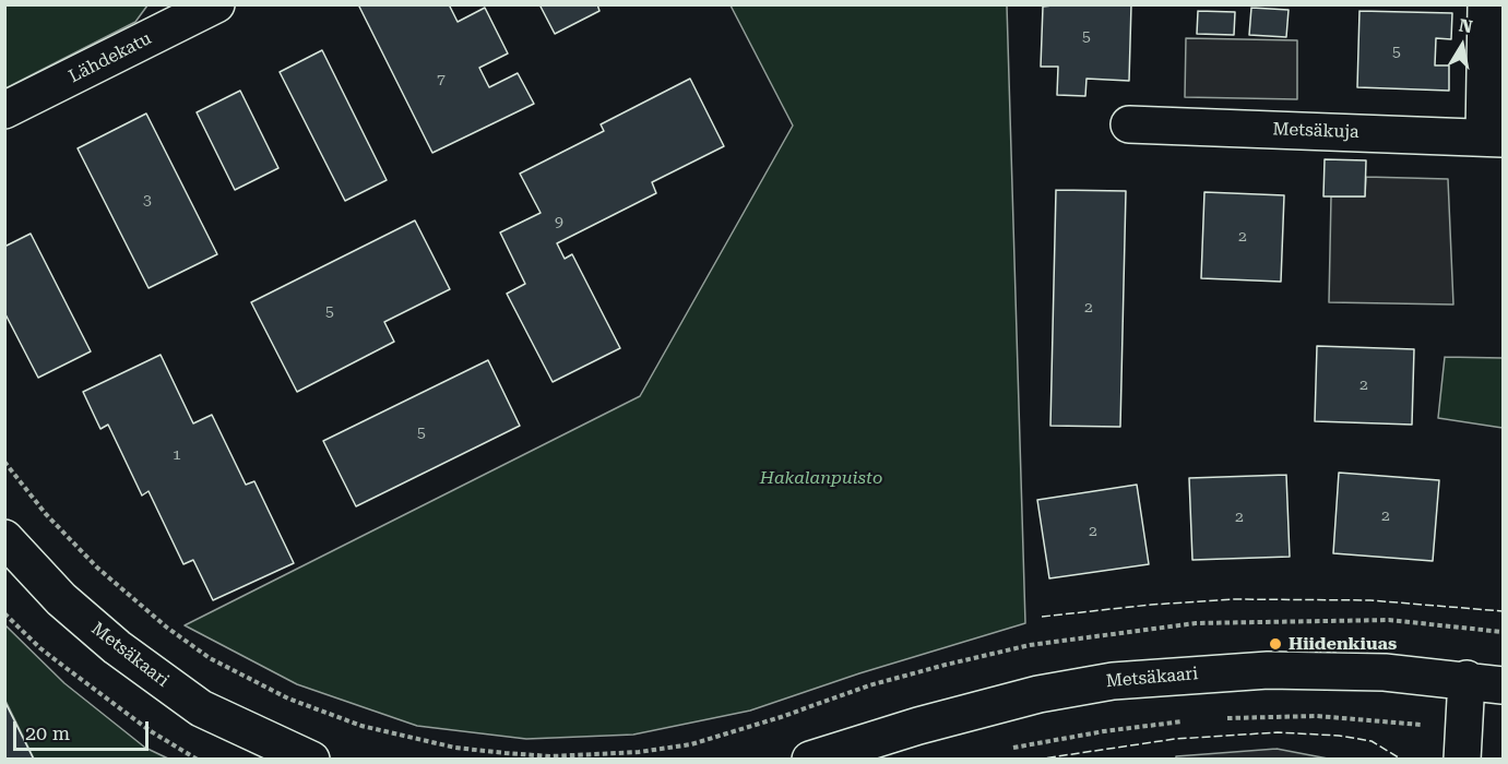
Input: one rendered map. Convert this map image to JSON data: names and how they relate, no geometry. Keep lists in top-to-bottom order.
{
  "streets": {
    "street": ["Lähdekatu", "Metsäkuja", "Metsäkaari"]
  },
  "parks": ["Hakalanpuisto"],
  "places": ["Hiidenkiuas"],
  "house_numbers": [
    "5",
    "5",
    "7",
    "3",
    "9",
    "2",
    "2",
    "5",
    "2",
    "5",
    "1",
    "2",
    "2",
    "2"
  ],
  "scale_bar": "20 m",
  "north": "top"
}
